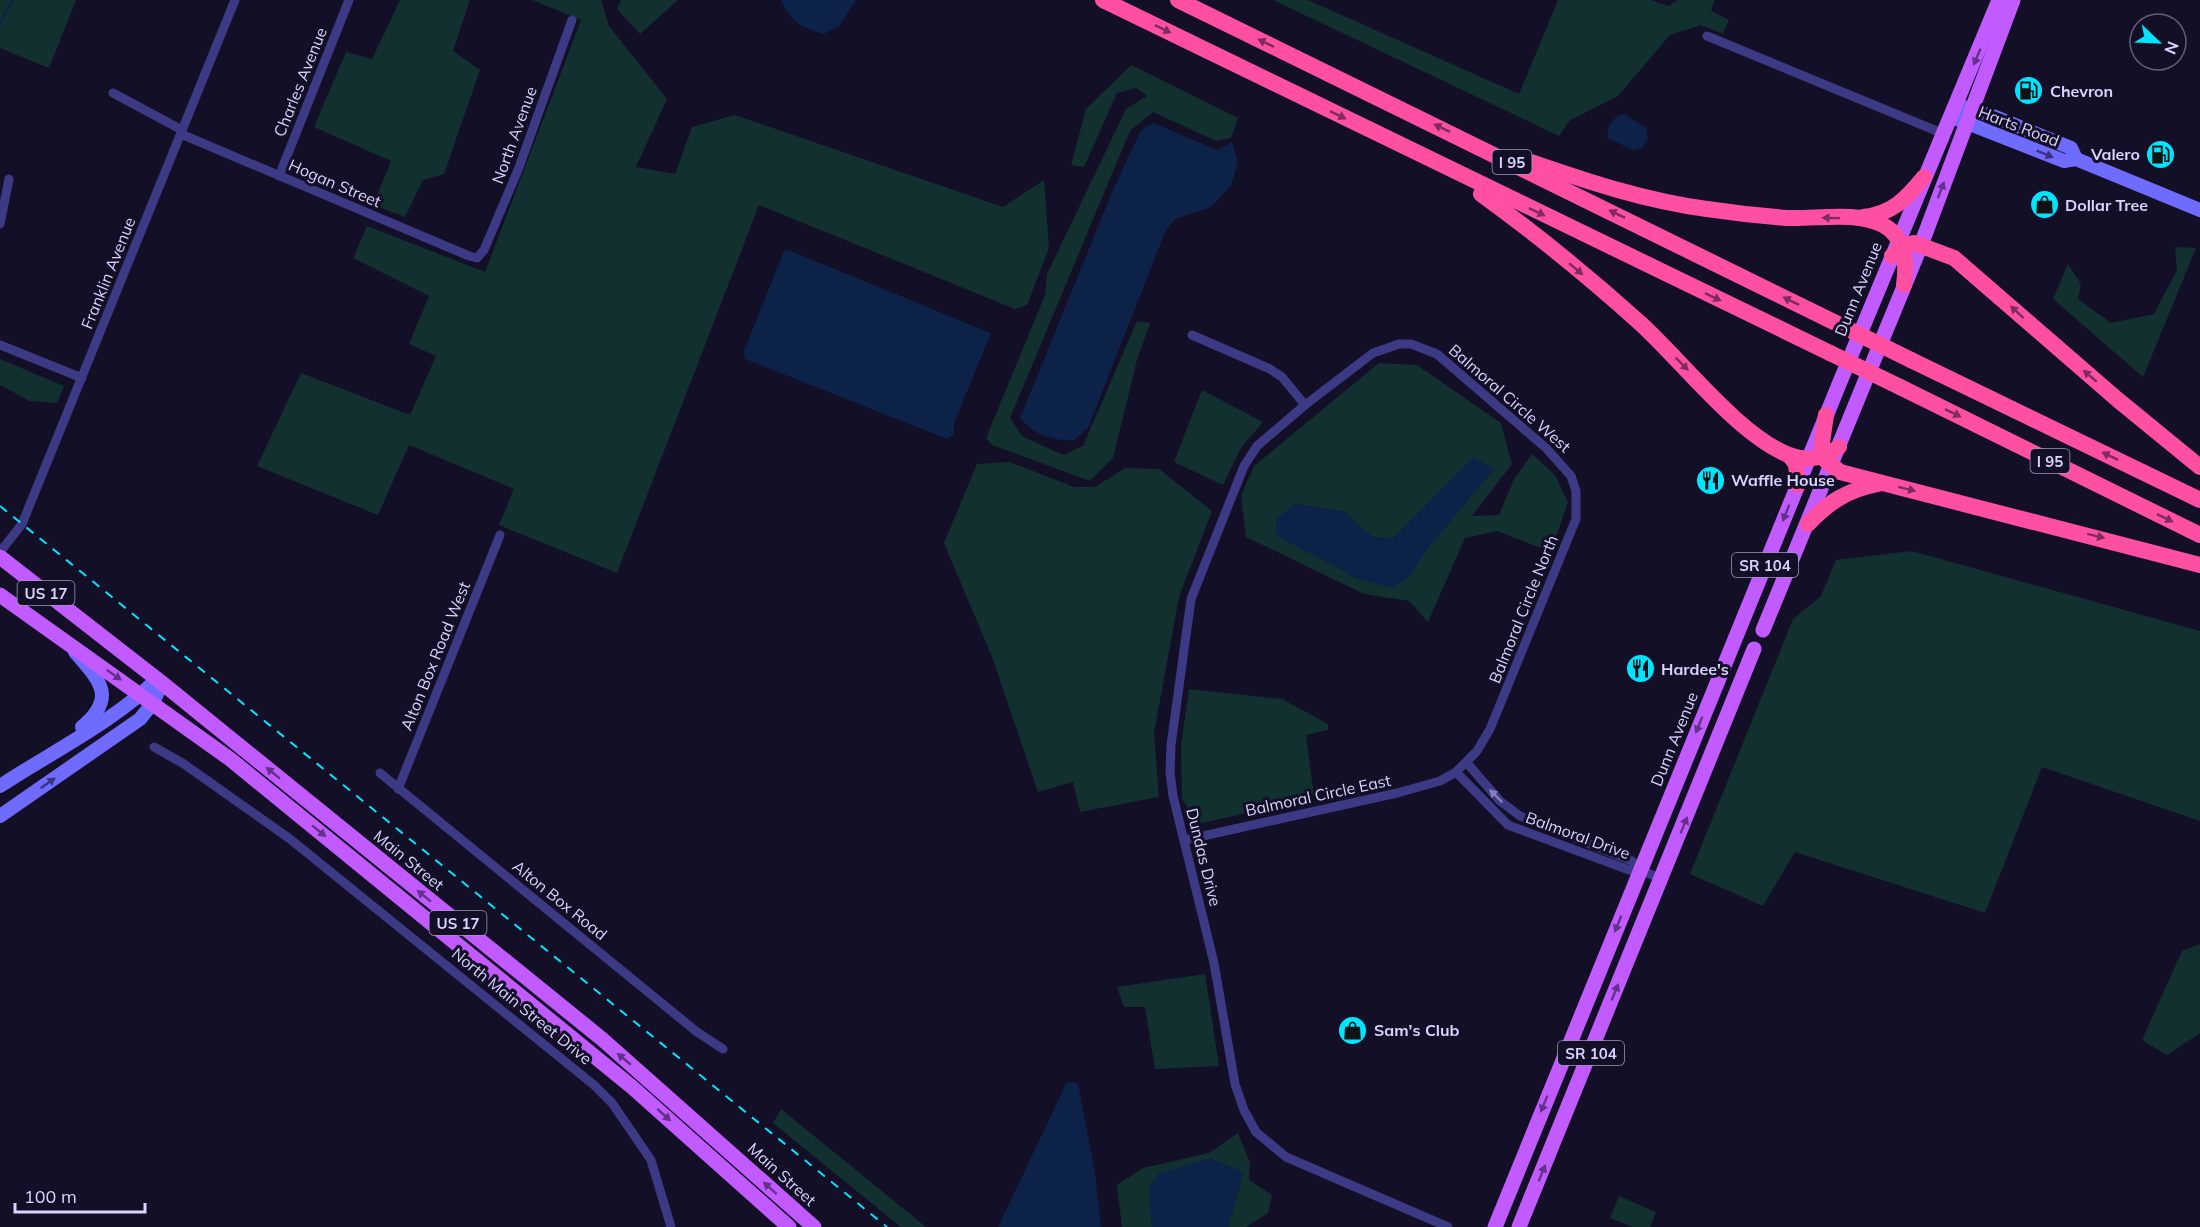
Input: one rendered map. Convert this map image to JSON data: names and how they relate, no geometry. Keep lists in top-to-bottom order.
{
  "streets": {
    "highway": ["I 95"],
    "main road": [
      "Dunn Avenue",
      "SR 104",
      "US 17",
      "Main Street"
    ],
    "street": [
      "Charles Avenue",
      "Harts Road",
      "North Avenue",
      "Hogan Street",
      "Franklin Avenue",
      "Balmoral Circle West",
      "Balmoral Circle North",
      "Alton Box Road West",
      "Balmoral Circle East",
      "Balmoral Drive",
      "Dundas Drive",
      "Alton Box Road",
      "North Main Street Drive"
    ]
  },
  "crossings": [
    ["Charles Avenue", "Hogan Street"],
    ["Harts Road", "Dunn Avenue"],
    ["North Avenue", "Hogan Street"],
    ["Hogan Street", "Franklin Avenue"],
    ["Dunn Avenue", "SR 104"],
    ["Dunn Avenue", "Balmoral Drive"],
    ["Balmoral Circle West", "Balmoral Circle North"],
    ["Balmoral Circle West", "Dundas Drive"],
    ["SR 104", "Balmoral Drive"],
    ["Balmoral Circle North", "Balmoral Circle East"],
    ["Balmoral Circle North", "Balmoral Drive"],
    ["Alton Box Road West", "Alton Box Road"],
    ["Balmoral Circle East", "Balmoral Drive"],
    ["Balmoral Circle East", "Dundas Drive"]
  ],
  "places": {
    "fuel station": ["Chevron", "Valero"],
    "shop": ["Dollar Tree", "Sam's Club"],
    "restaurant": ["Waffle House", "Hardee's"]
  },
  "scale_bar": "100 m",
  "north": "bottom right"
}
